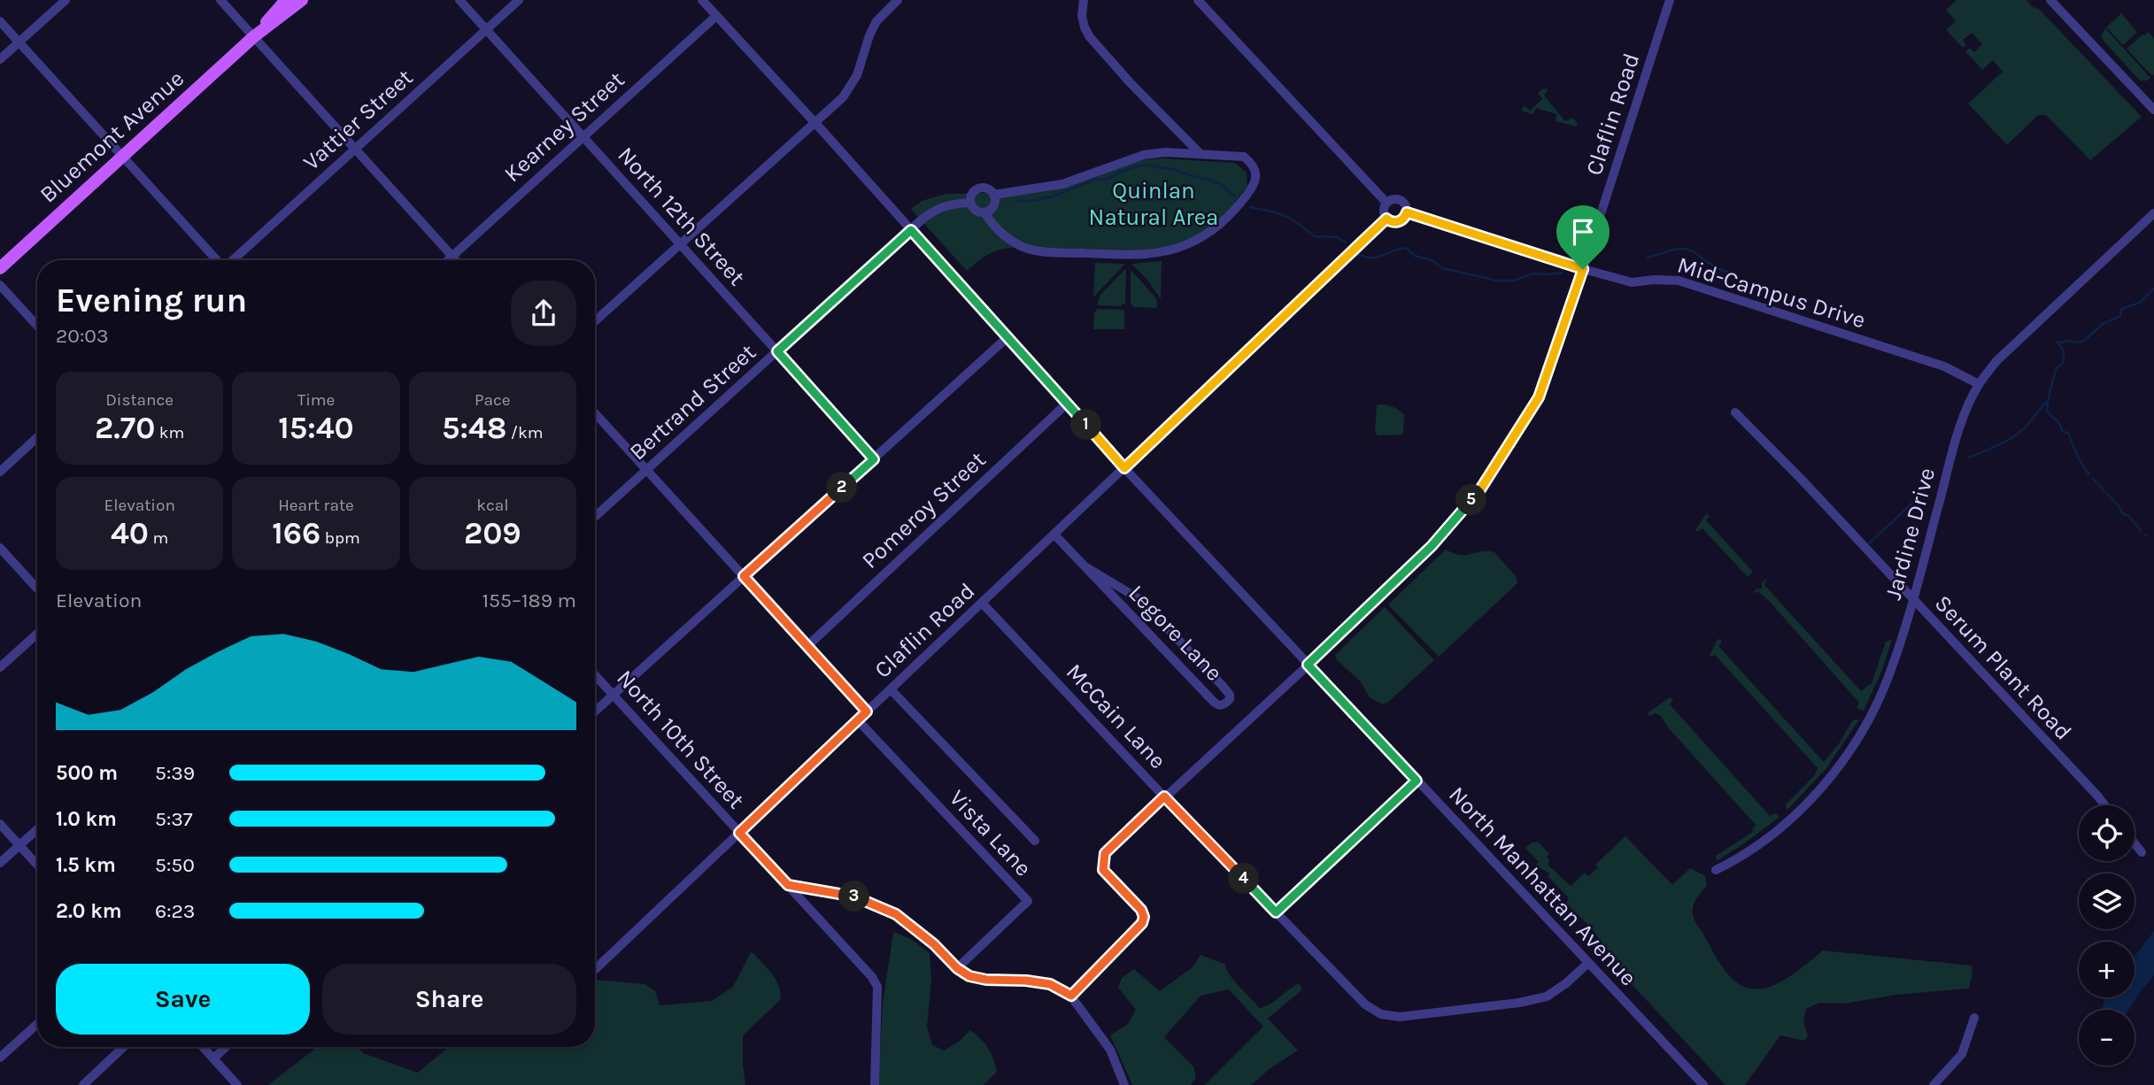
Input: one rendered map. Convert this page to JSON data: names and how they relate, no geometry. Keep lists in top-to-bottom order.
{
  "streets": {
    "main road": ["Bluemont Avenue"],
    "street": [
      "Claflin Road",
      "Vattier Street",
      "Kearney Street",
      "North 12th Street",
      "Mid-Campus Drive",
      "Bertrand Street",
      "Pomeroy Street",
      "Jardine Drive",
      "Legore Lane",
      "Serum Plant Road",
      "McCain Lane",
      "North 10th Street",
      "Vista Lane",
      "North Manhattan Avenue"
    ]
  },
  "crossings": [
    ["Claflin Road", "Mid-Campus Drive"],
    ["Claflin Road", "Legore Lane"],
    ["Claflin Road", "McCain Lane"],
    ["Claflin Road", "North 10th Street"],
    ["Claflin Road", "Vista Lane"],
    ["Claflin Road", "North Manhattan Avenue"],
    ["Vattier Street", "North 12th Street"],
    ["Kearney Street", "North 12th Street"],
    ["Kearney Street", "North Manhattan Avenue"],
    ["North 12th Street", "Bertrand Street"],
    ["Mid-Campus Drive", "Jardine Drive"],
    ["Bertrand Street", "North Manhattan Avenue"],
    ["Pomeroy Street", "North Manhattan Avenue"],
    ["Jardine Drive", "Serum Plant Road"],
    ["McCain Lane", "North Manhattan Avenue"]
  ],
  "parks": ["Quinlan Natural Area"],
  "page": {
    "heading": ["Evening run", "20:03"],
    "stats": [
      ["Distance", "2.70 km"],
      ["Time", "15:40"],
      ["Pace", "5:48 /km"],
      ["Elevation", "40 m"],
      ["Heart rate", "166 bpm"],
      ["kcal", "209"]
    ],
    "pins": [
      "1",
      "2",
      "5",
      "4",
      "3"
    ],
    "chart": ["Elevation", "155–189 m"],
    "list": [
      {
        "name": "500 m",
        "note": "5:39"
      },
      {
        "name": "1.0 km",
        "note": "5:37"
      },
      {
        "name": "1.5 km",
        "note": "5:50"
      },
      {
        "name": "2.0 km",
        "note": "6:23"
      }
    ],
    "map_buttons": ["+", "−"],
    "buttons": ["Save", "Share"]
  }
}
